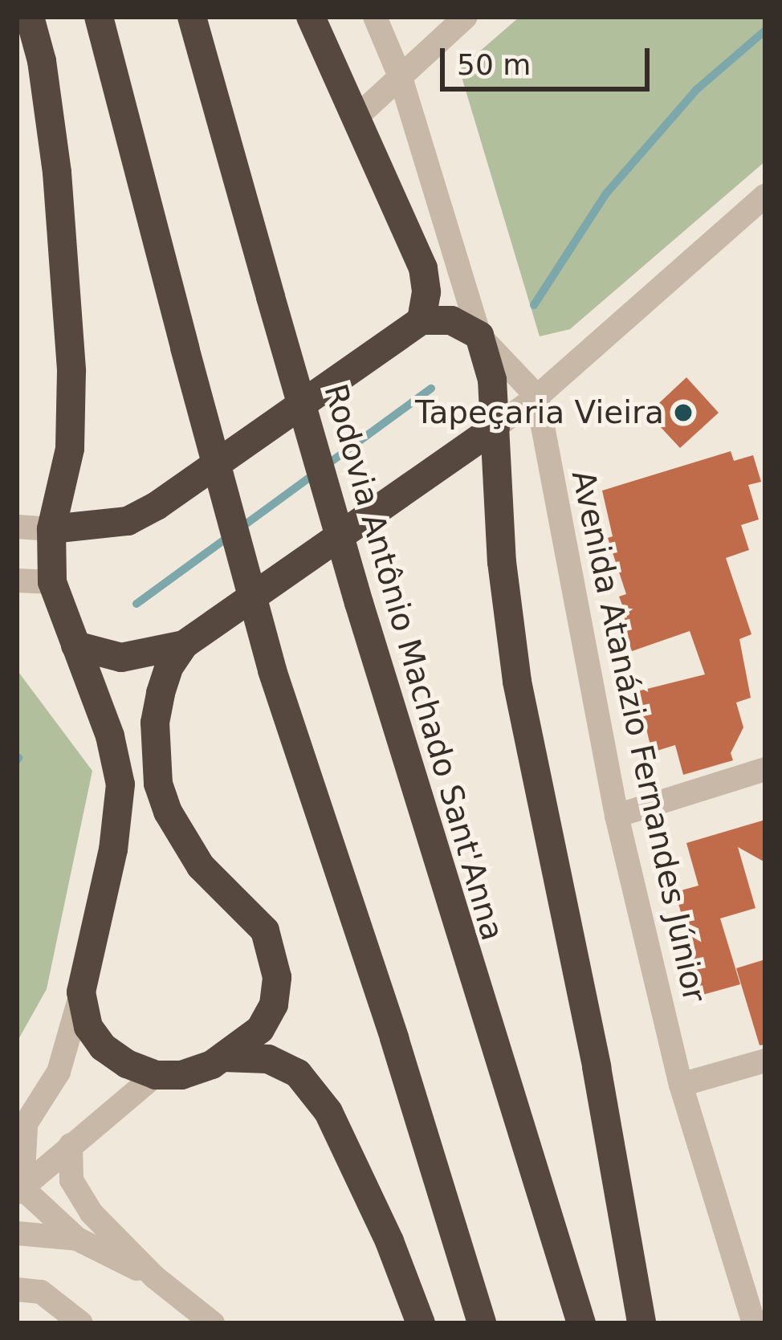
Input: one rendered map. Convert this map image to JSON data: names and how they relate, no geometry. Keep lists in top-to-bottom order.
{
  "streets": {
    "highway": ["Rodovia Antônio Machado Sant'Anna"],
    "street": ["Avenida Atanázio Fernandes Júnior"]
  },
  "places": ["Tapeçaria Vieira"],
  "scale_bar": "50 m"
}
